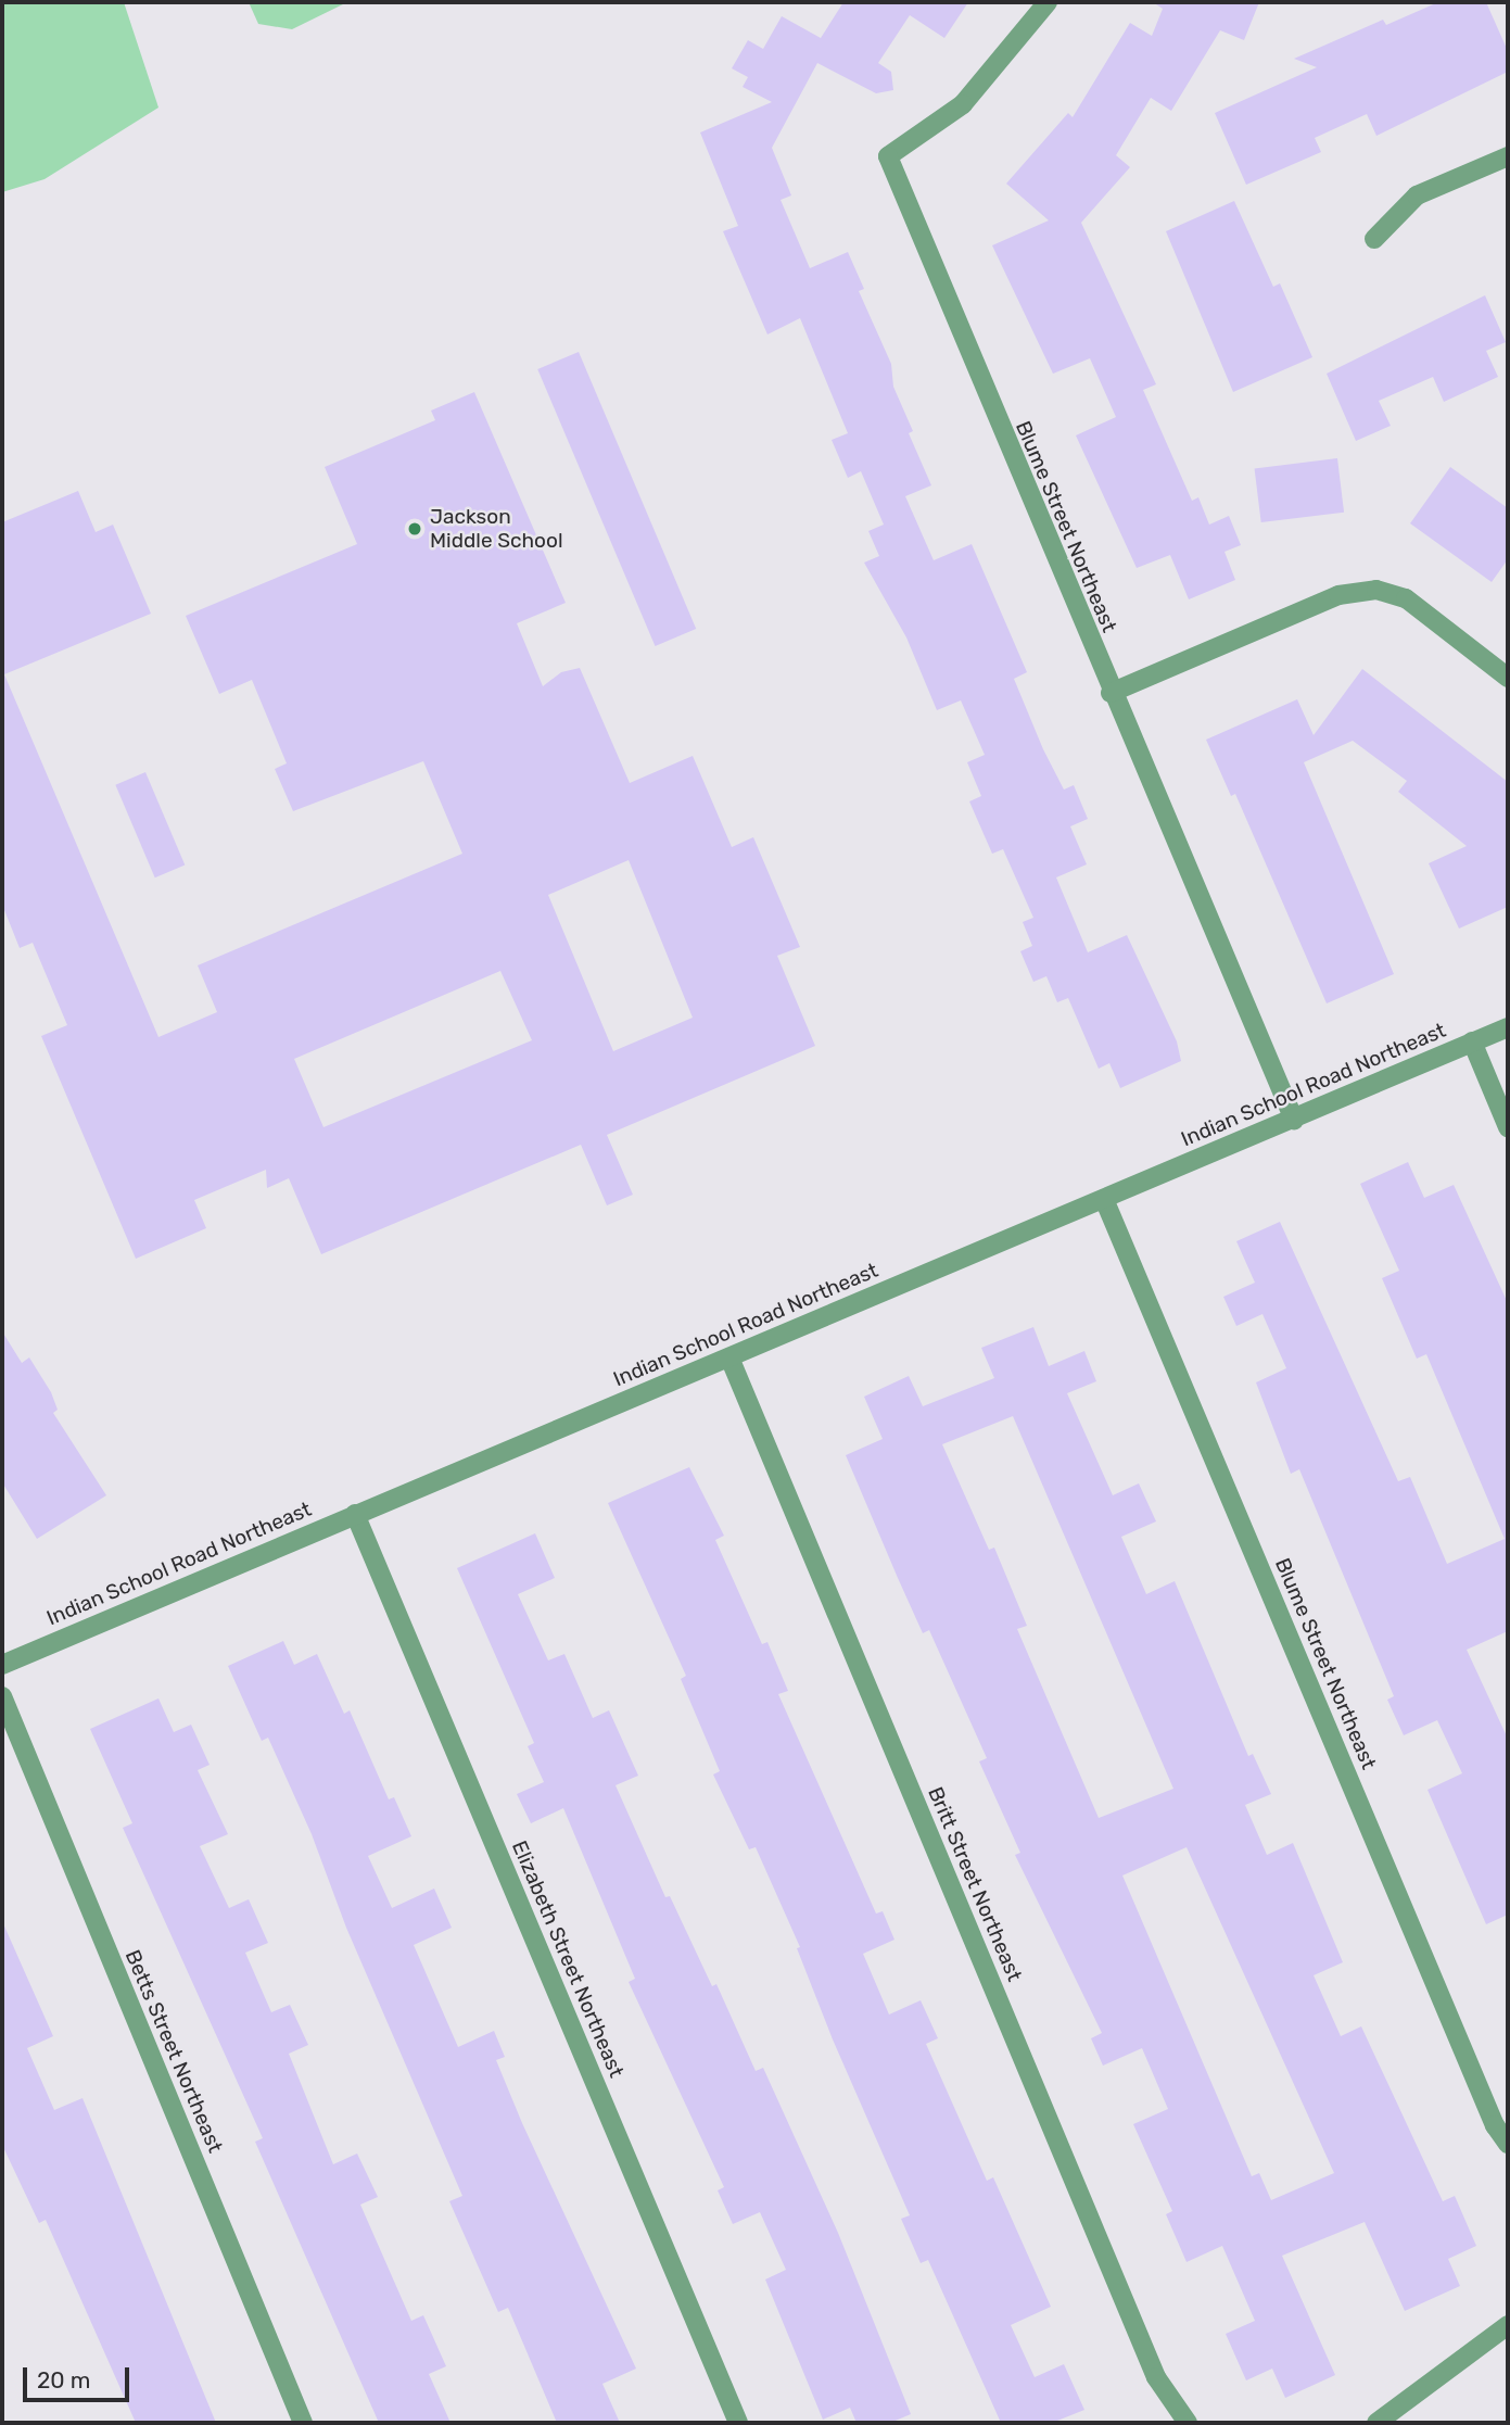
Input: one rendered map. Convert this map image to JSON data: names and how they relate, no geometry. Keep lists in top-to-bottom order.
{
  "streets": {
    "street": [
      "Blume Street Northeast",
      "Indian School Road Northeast",
      "Britt Street Northeast",
      "Elizabeth Street Northeast",
      "Betts Street Northeast"
    ]
  },
  "crossings": [
    ["Blume Street Northeast", "Indian School Road Northeast"],
    ["Indian School Road Northeast", "Britt Street Northeast"],
    ["Indian School Road Northeast", "Elizabeth Street Northeast"]
  ],
  "places": ["Jackson Middle School"],
  "scale_bar": "20 m"
}
